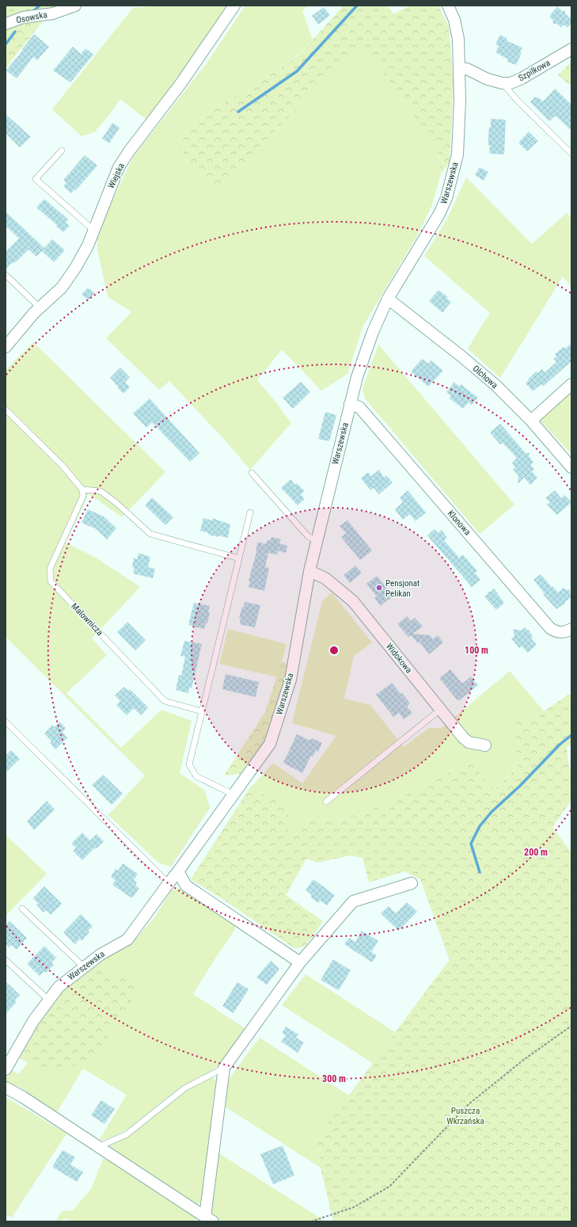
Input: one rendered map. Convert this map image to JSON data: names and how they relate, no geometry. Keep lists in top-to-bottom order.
{
  "streets": {
    "street": [
      "Osowska",
      "Szpilkowa",
      "Wiejska",
      "Warszewska",
      "Olchowa",
      "Klonowa",
      "Widokowa"
    ],
    "lane": ["Malownicza"]
  },
  "crossings": [
    ["Szpilkowa", "Warszewska"],
    ["Warszewska", "Olchowa"],
    ["Warszewska", "Klonowa"],
    ["Warszewska", "Widokowa"]
  ],
  "parks": ["Puszcza Wkrzańska"],
  "places": ["Pensjonat Pelikan"],
  "rings": ["100 m", "200 m", "300 m"]
}
